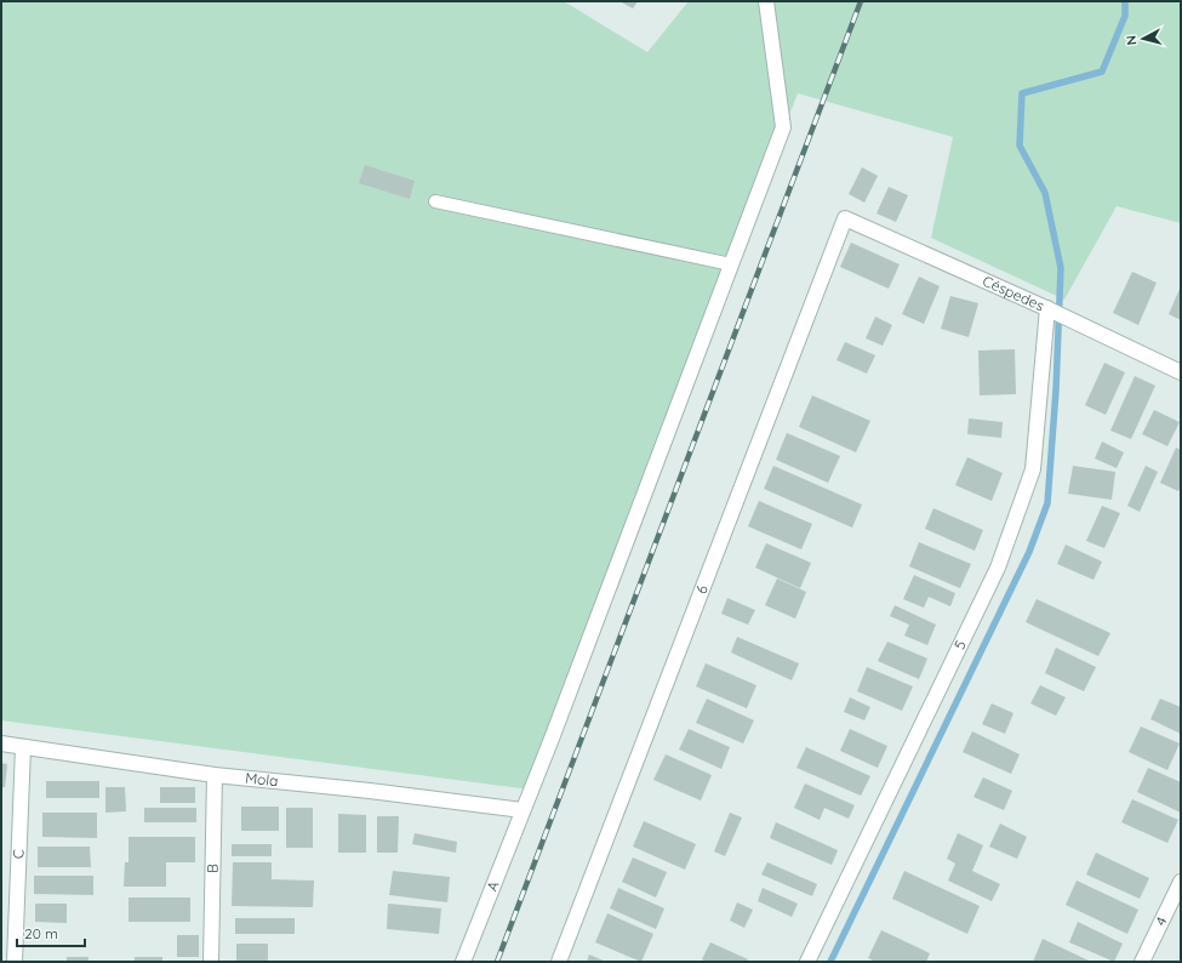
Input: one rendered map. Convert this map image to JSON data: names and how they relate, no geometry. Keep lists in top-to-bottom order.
{
  "streets": {
    "street": [
      "Céspedes",
      "6",
      "5",
      "Mola",
      "C",
      "B",
      "A",
      "4"
    ]
  },
  "crossings": [
    ["Céspedes", "6"],
    ["Céspedes", "5"],
    ["Mola", "C"],
    ["Mola", "B"],
    ["Mola", "A"]
  ],
  "scale_bar": "20 m",
  "north": "left"
}
